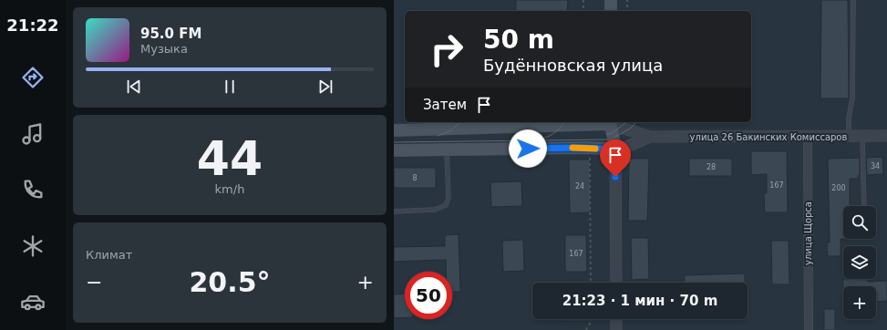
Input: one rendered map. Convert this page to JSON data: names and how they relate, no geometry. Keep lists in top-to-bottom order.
{
  "streets": {
    "main road": ["улица 26 Бакинских Комиссаров"],
    "street": ["улица Щорса"]
  },
  "crossings": [
    ["улица 26 Бакинских Комиссаров", "улица Щорса"]
  ],
  "house_numbers": [
    "34",
    "28",
    "8",
    "167",
    "24",
    "200",
    "167"
  ],
  "page": {
    "tabs": "21:22",
    "turn": ["50 m", "Будённовская улица"],
    "song": ["95.0 FM", "Музыка"],
    "then": "Затем",
    "tile": [
      ["44", "km/h"],
      "Климат"
    ],
    "map_buttons": "+",
    "heat": ["−", "20.5°", "+"],
    "limit": "50",
    "trip": "21:23 · 1 мин · 70 m"
  }
}
